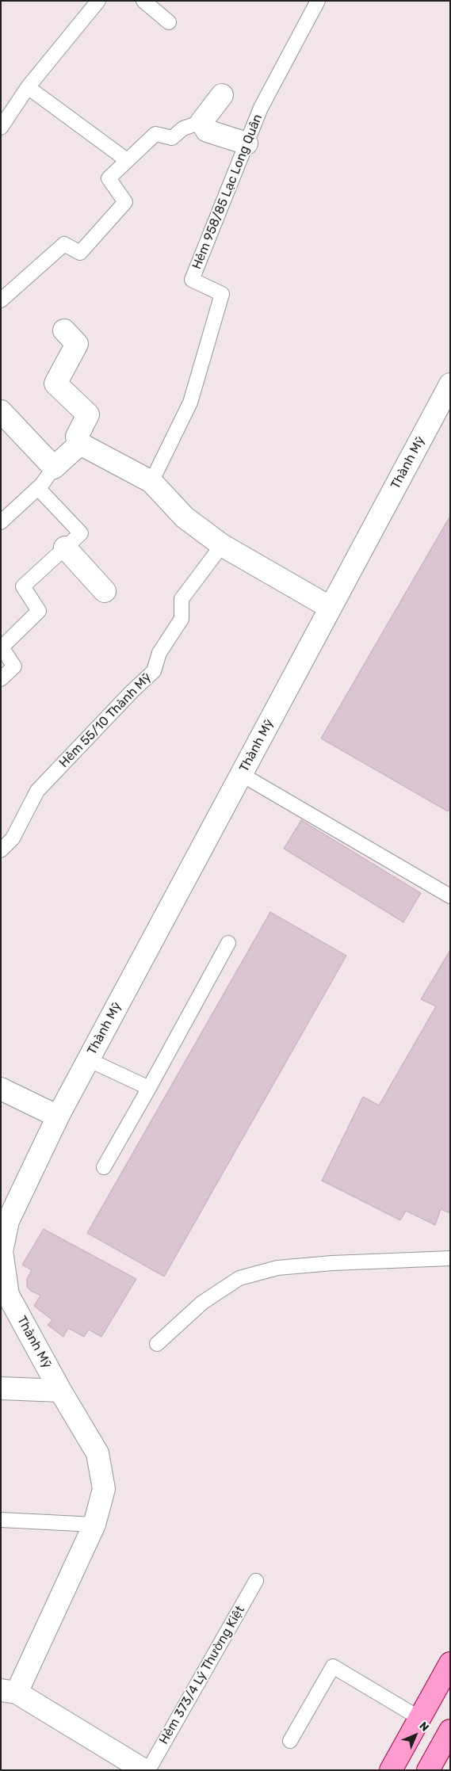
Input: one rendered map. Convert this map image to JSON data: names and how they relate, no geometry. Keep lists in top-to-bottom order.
{
  "streets": {
    "street": ["Thành Mỹ"],
    "lane": ["Hẻm 958/85 Lạc Long Quân", "Hẻm 55/10 Thành Mỹ", "Hẻm 373/4 Lý Thường Kiệt"]
  },
  "north": "top right"
}
